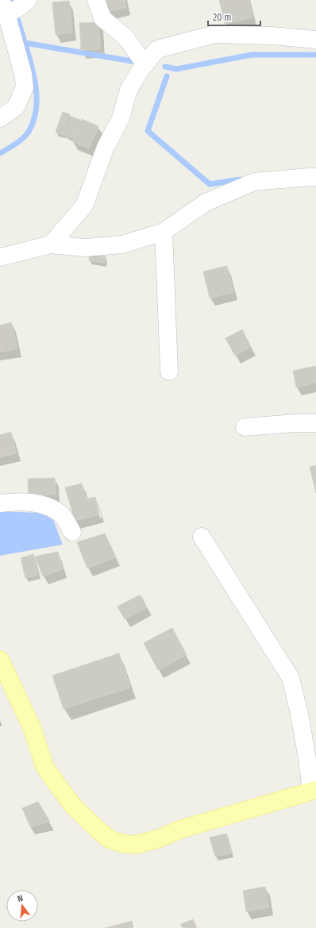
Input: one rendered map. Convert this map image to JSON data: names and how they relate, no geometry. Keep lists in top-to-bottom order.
{
  "scale_bar": "20 m",
  "north": "top"
}
